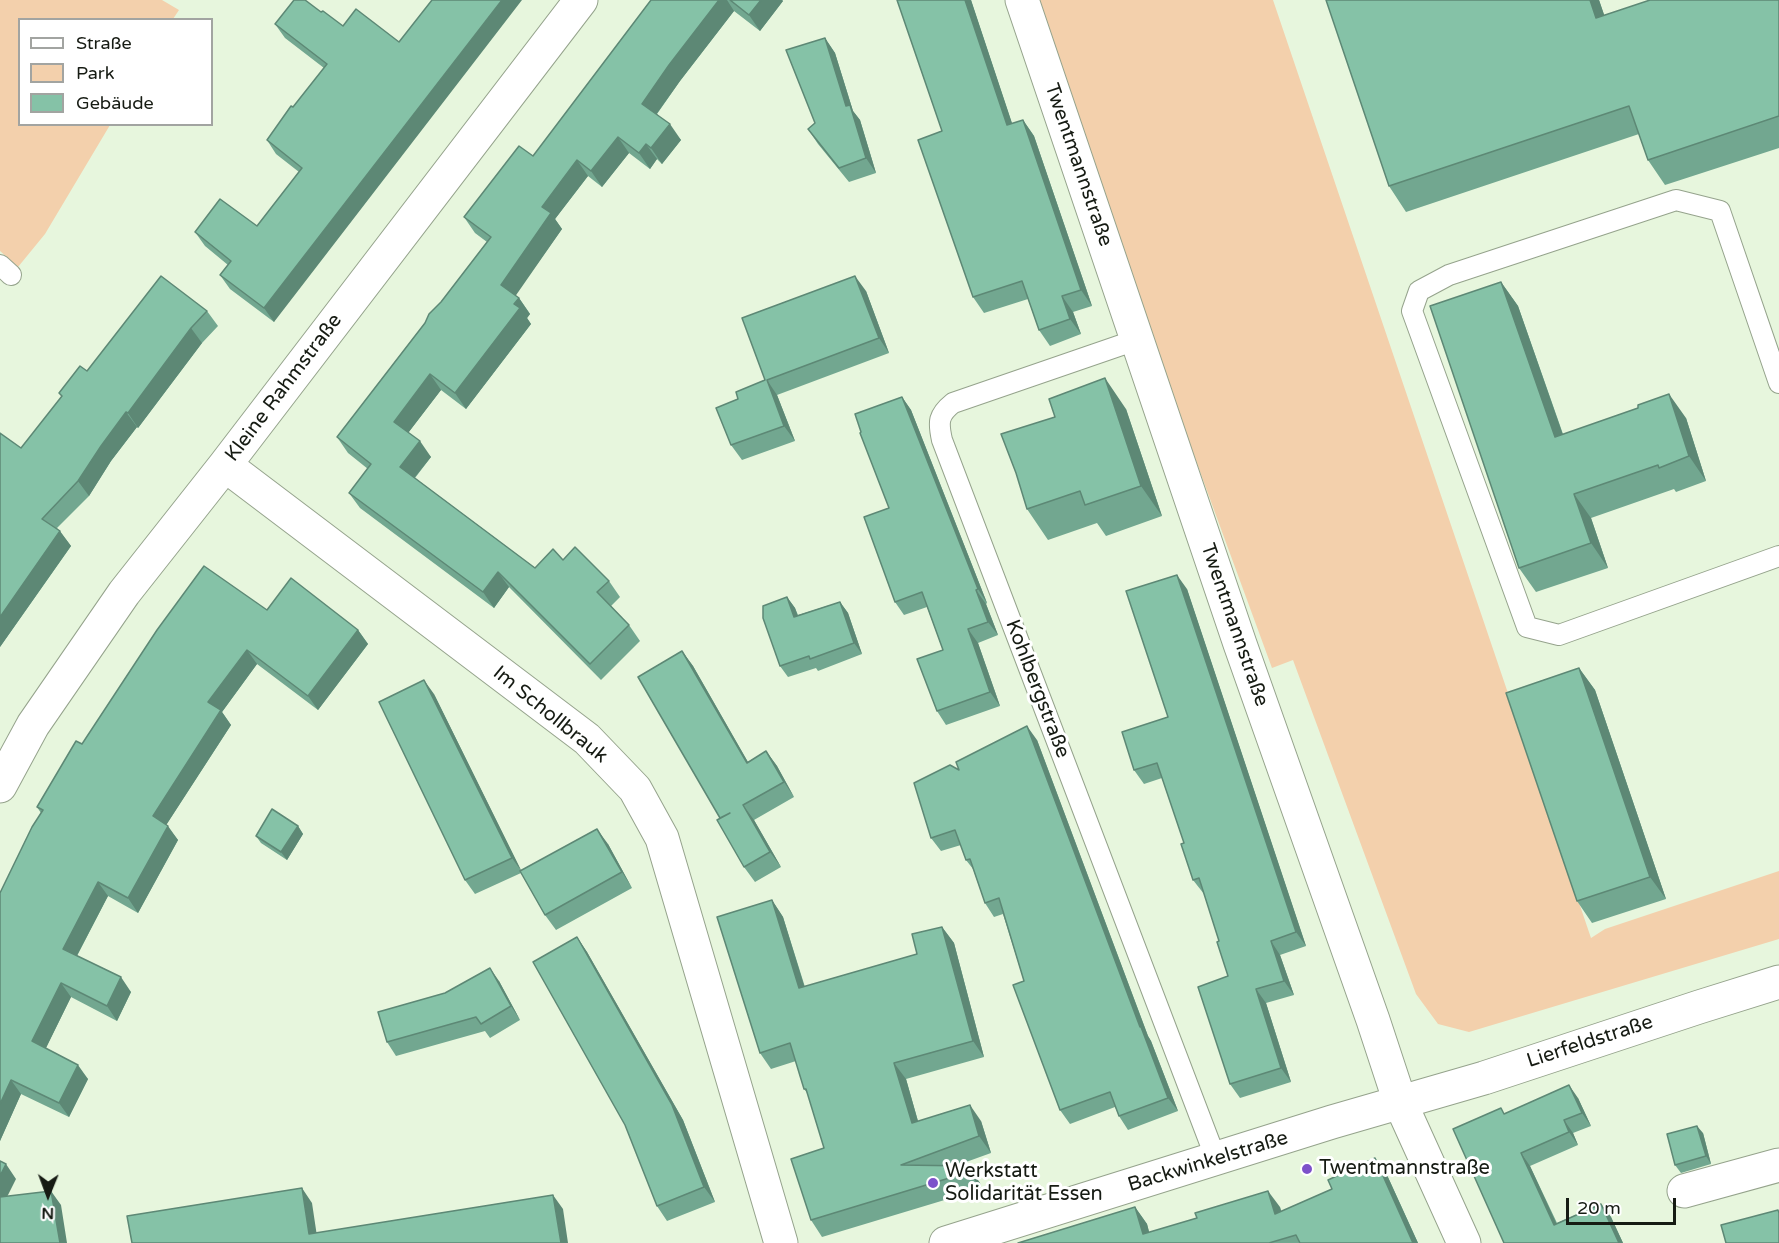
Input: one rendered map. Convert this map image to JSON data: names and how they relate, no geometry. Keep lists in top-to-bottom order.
{
  "streets": {
    "street": [
      "Twentmannstraße",
      "Kleine Rahmstraße",
      "Im Schollbrauk",
      "Lierfeldstraße",
      "Backwinkelstraße"
    ],
    "lane": ["Kohlbergstraße"]
  },
  "crossings": [
    ["Twentmannstraße", "Kohlbergstraße"],
    ["Twentmannstraße", "Lierfeldstraße"],
    ["Twentmannstraße", "Backwinkelstraße"],
    ["Kleine Rahmstraße", "Im Schollbrauk"],
    ["Kohlbergstraße", "Backwinkelstraße"],
    ["Lierfeldstraße", "Backwinkelstraße"]
  ],
  "places": ["Twentmannstraße", "Werkstatt Solidarität Essen"],
  "legend": ["Straße", "Park", "Gebäude"],
  "scale_bar": "20 m",
  "north": "bottom"
}
